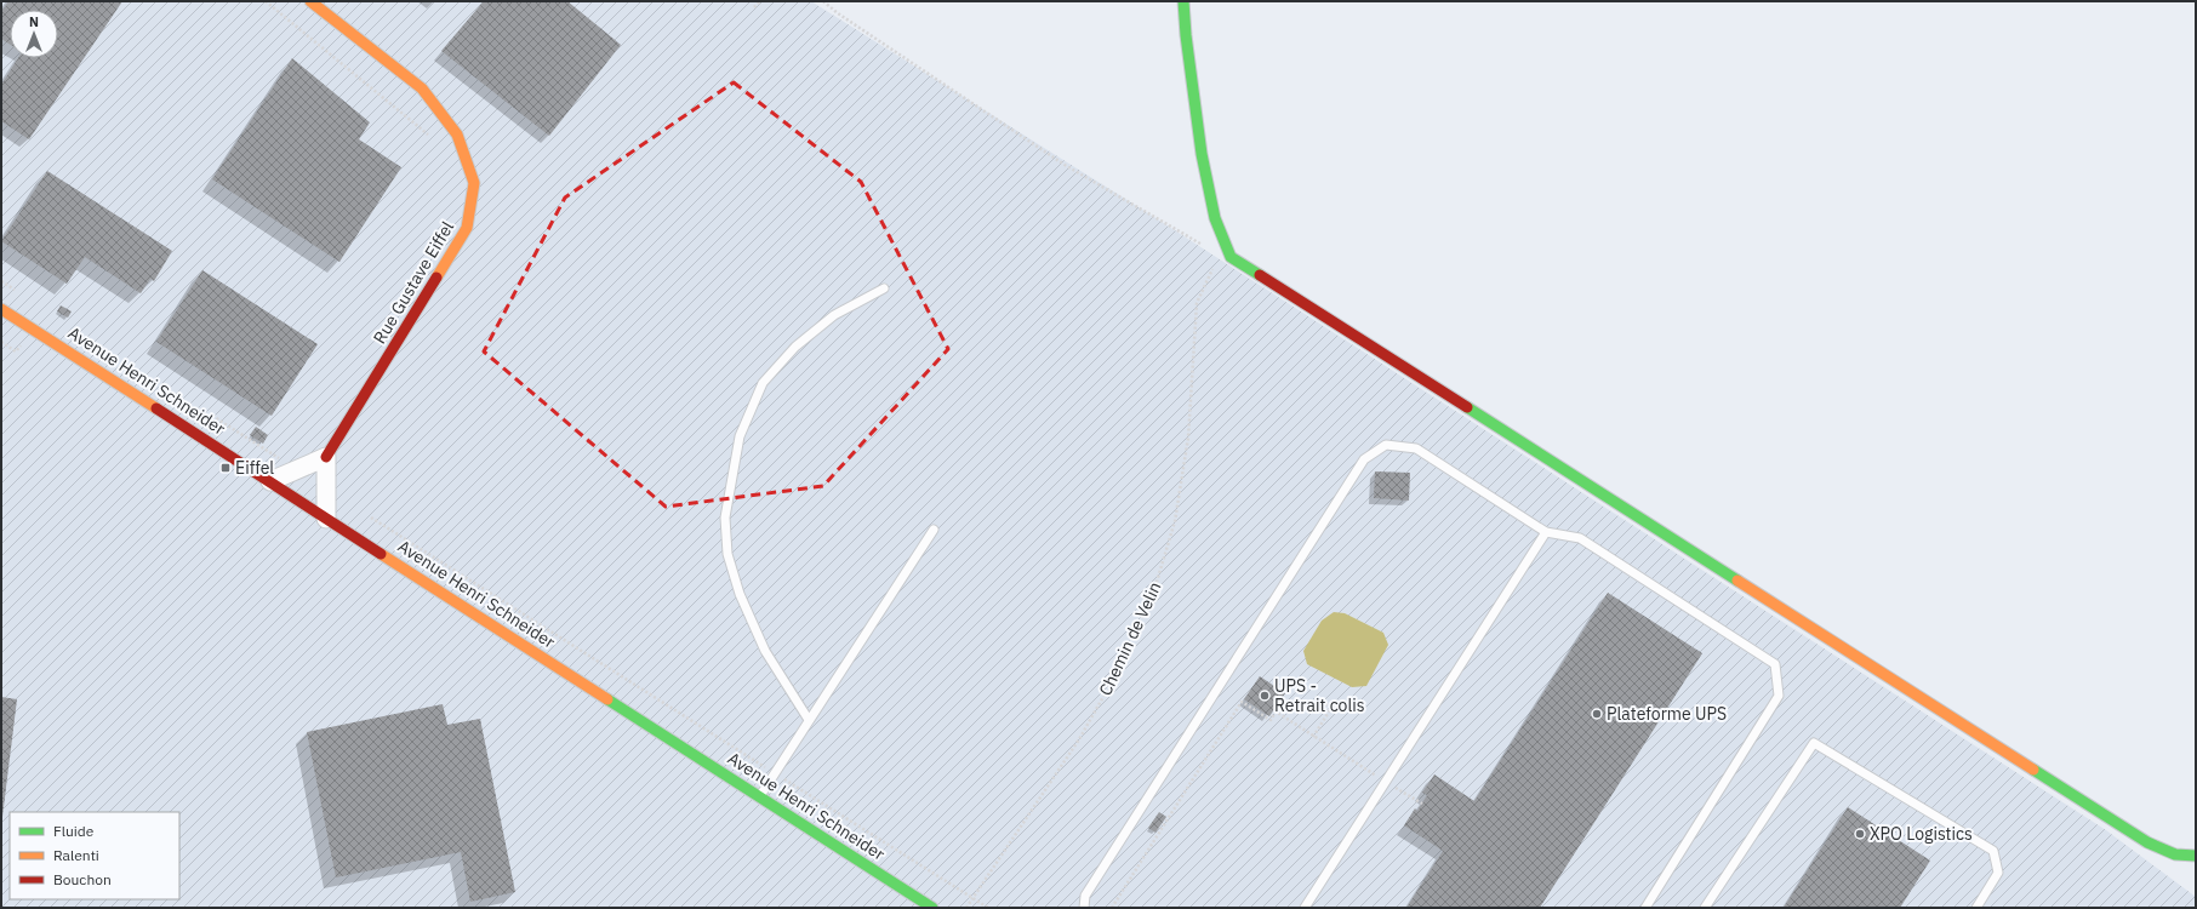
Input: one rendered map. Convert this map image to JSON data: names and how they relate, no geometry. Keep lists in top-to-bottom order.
{
  "streets": {
    "street": ["Rue Gustave Eiffel", "Avenue Henri Schneider"],
    "path": ["Chemin de Velin"]
  },
  "places": {
    "transit": ["Eiffel"],
    "other": ["UPS - Retrait colis", "Plateforme UPS", "XPO Logistics"]
  },
  "legend": ["Fluide", "Ralenti", "Bouchon"],
  "north": "top"
}
